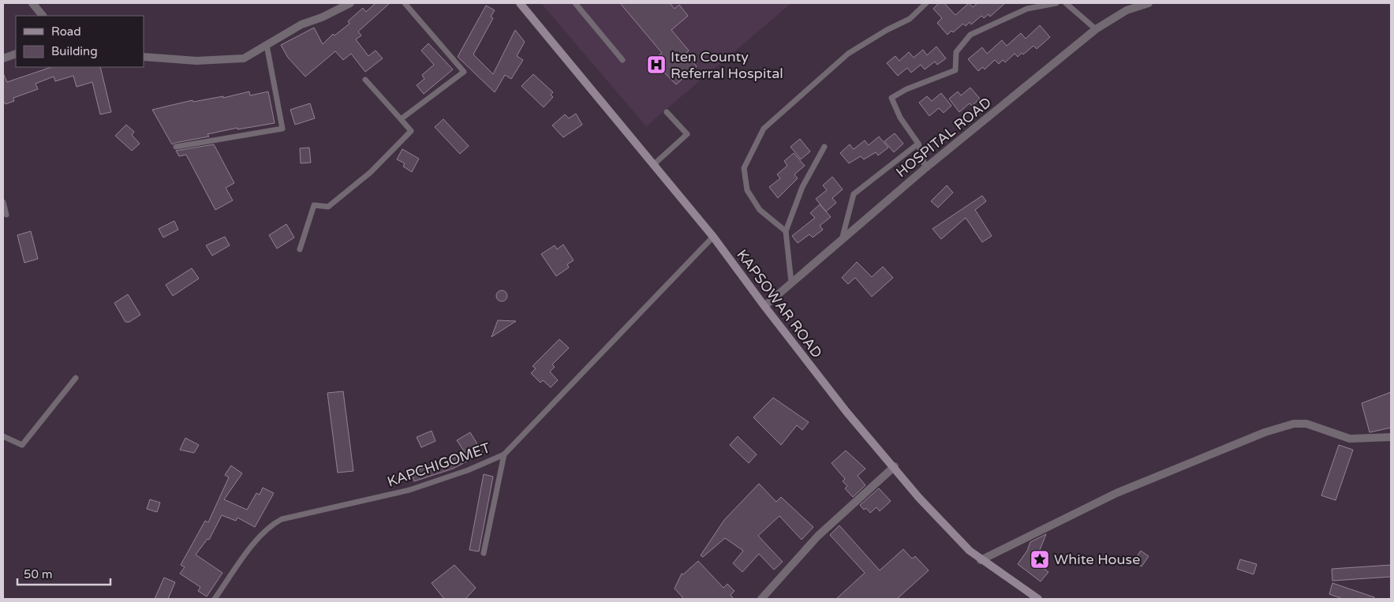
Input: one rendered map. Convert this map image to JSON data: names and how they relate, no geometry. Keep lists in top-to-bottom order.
{
  "streets": {
    "main road": ["KAPSOWAR ROAD"],
    "street": ["HOSPITAL ROAD"],
    "lane": ["KAPCHIGOMET"]
  },
  "crossings": [
    ["HOSPITAL ROAD", "KAPSOWAR ROAD"],
    ["KAPSOWAR ROAD", "KAPCHIGOMET"]
  ],
  "places": {
    "hospital": ["Iten County Referral Hospital"],
    "place": ["White House"]
  },
  "legend": ["Road", "Building"],
  "scale_bar": "50 m"
}
